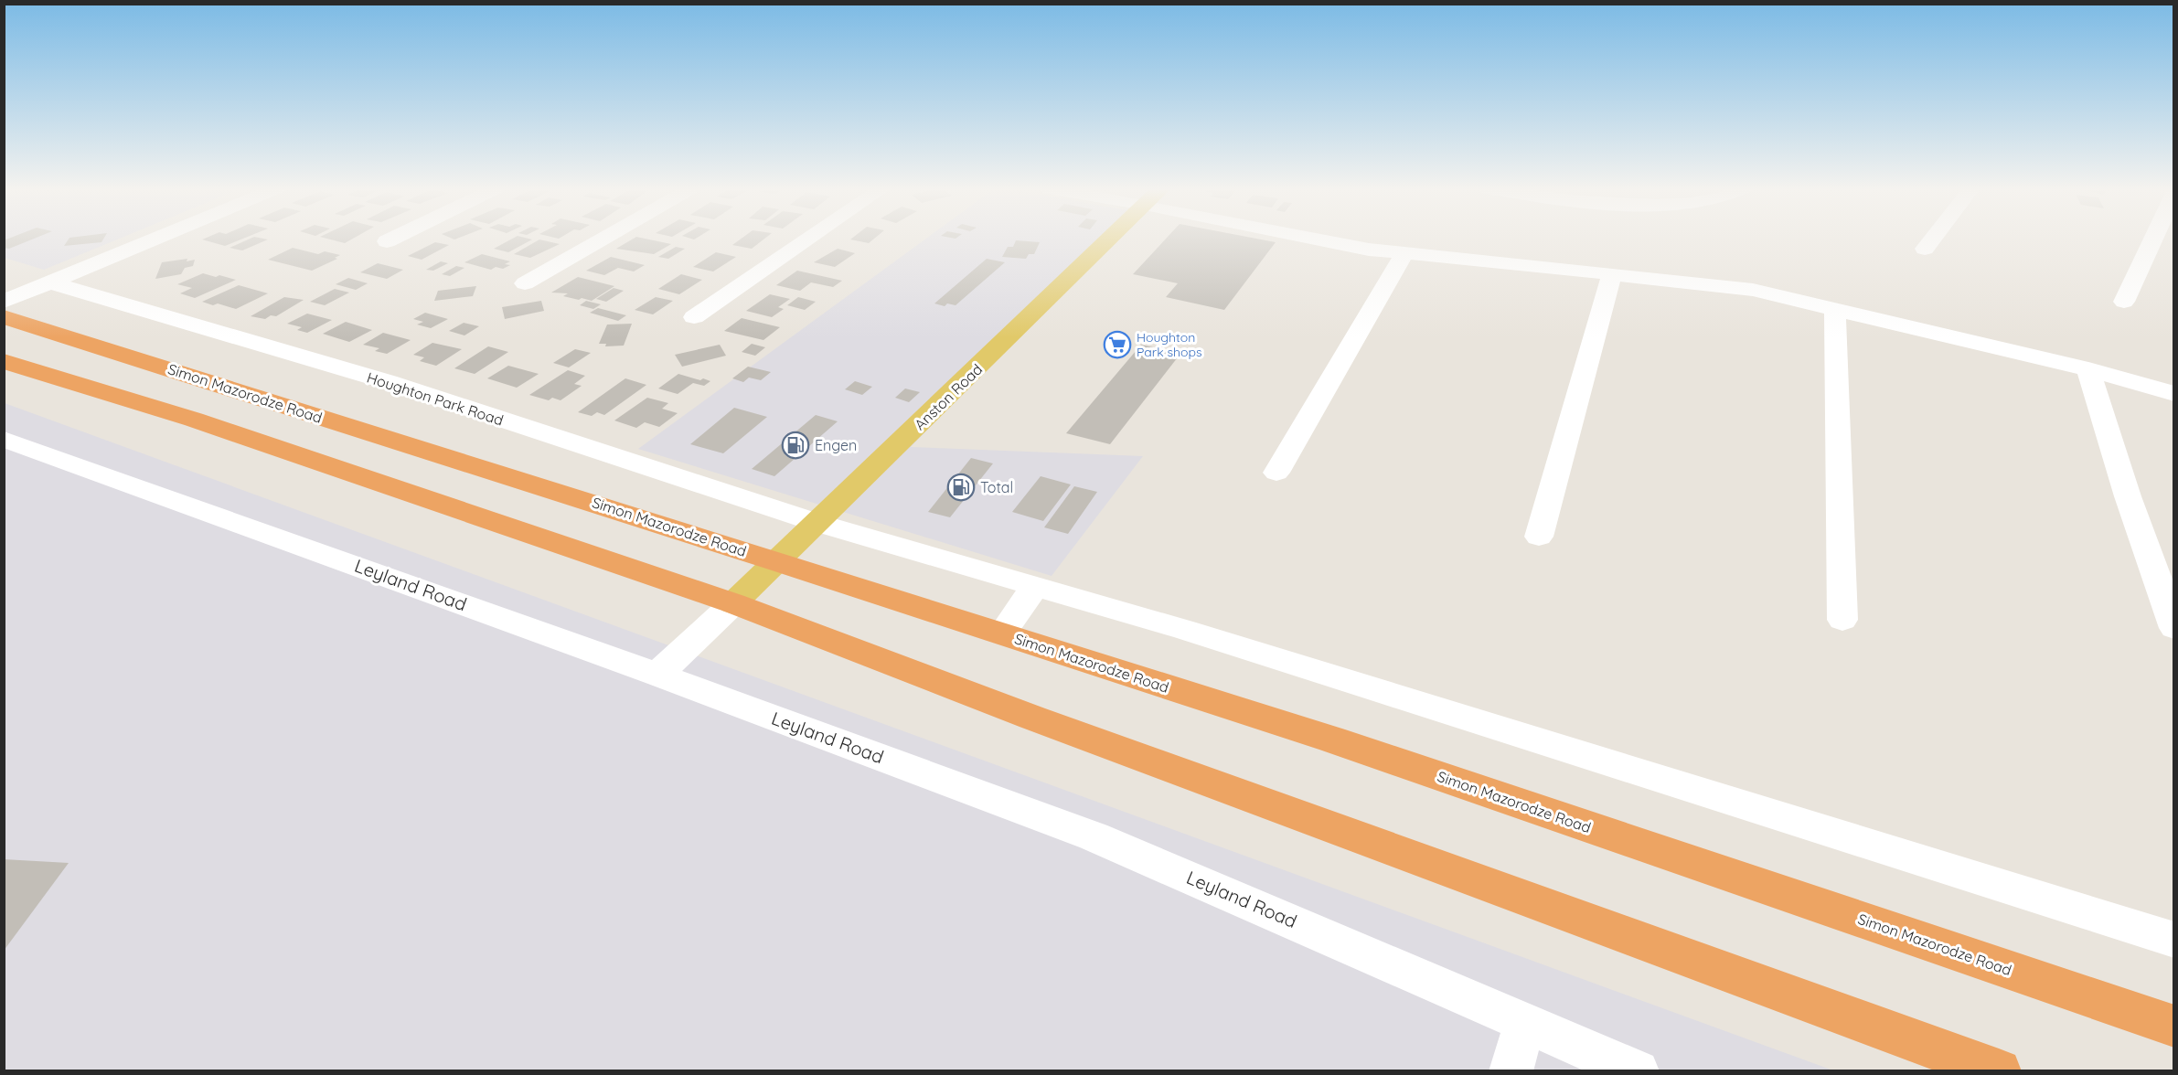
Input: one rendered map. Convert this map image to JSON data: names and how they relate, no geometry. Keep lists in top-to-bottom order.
{
  "streets": {
    "highway": ["Simon Mazorodze Road"],
    "main road": ["Anston Road"],
    "street": ["Houghton Park Road", "Leyland Road"]
  },
  "crossings": [
    ["Simon Mazorodze Road", "Anston Road"],
    ["Anston Road", "Houghton Park Road"]
  ],
  "places": {
    "supermarket": ["Houghton Park shops"],
    "fuel station": ["Engen", "Total"]
  }
}
